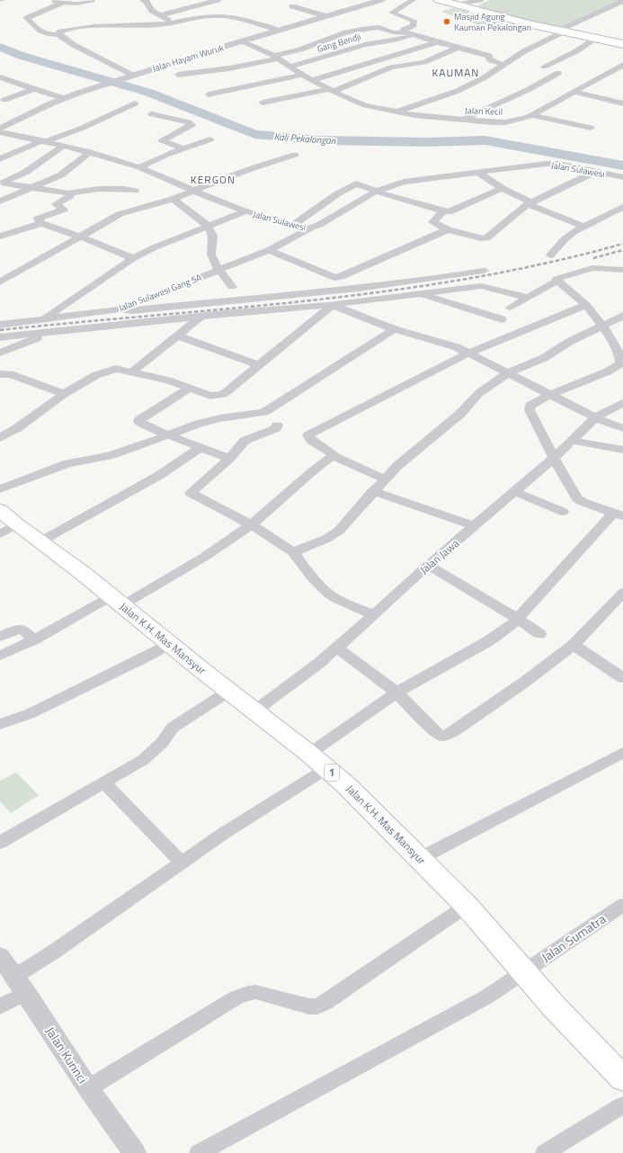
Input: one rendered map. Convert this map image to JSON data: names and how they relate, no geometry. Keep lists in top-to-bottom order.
{
  "streets": {
    "main road": ["Jalan K.H. Mas Mansyur", "1"],
    "street": [
      "Gang Bendji",
      "Jalan Hayam Wuruk",
      "Jalan Kecil",
      "Jalan Sulawesi",
      "Jalan Sulawesi Gang 5A",
      "Jalan Jawa",
      "Jalan Sumatra",
      "Jalan Kurinci"
    ]
  },
  "crossings": [
    ["Gang Bendji", "Jalan Kecil"],
    ["Jalan Hayam Wuruk", "Jalan Kecil"],
    ["Jalan Sulawesi", "Jalan Sulawesi Gang 5A"],
    ["Jalan Jawa", "Jalan K.H. Mas Mansyur"],
    ["Jalan K.H. Mas Mansyur", "Jalan Sumatra"]
  ],
  "districts": ["KAUMAN", "KERGON"],
  "water": ["Kali Pekalongan"],
  "places": ["Masjid Agung Kauman Pekalongan"]
}
